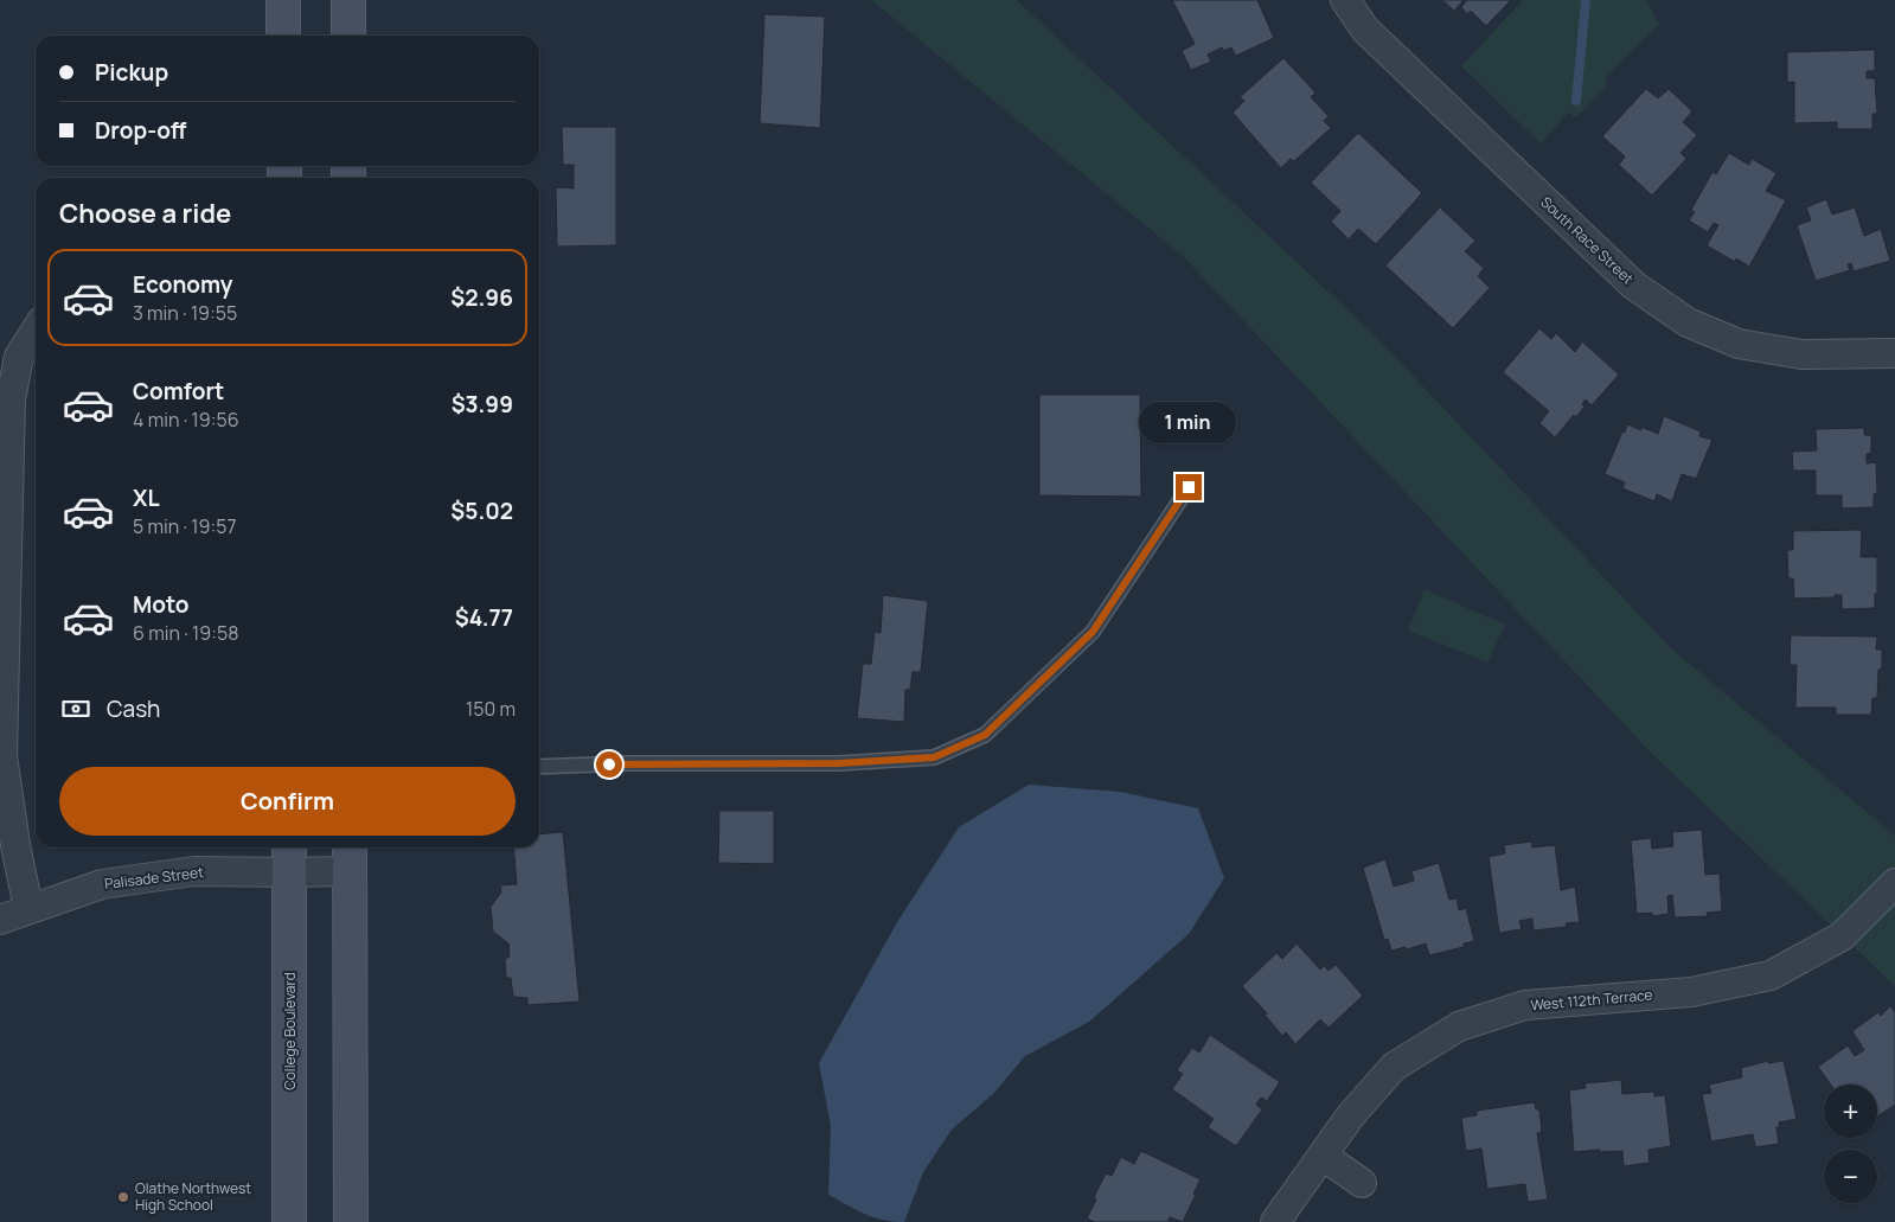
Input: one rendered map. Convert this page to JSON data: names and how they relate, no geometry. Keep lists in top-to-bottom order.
{
  "streets": {
    "main road": ["College Boulevard"],
    "street": ["South Race Street", "Palisade Street", "West 112th Terrace"]
  },
  "crossings": [
    ["Palisade Street", "College Boulevard"]
  ],
  "places": ["Olathe Northwest High School"],
  "page": {
    "banner": ["Pickup", "Drop-off"],
    "heading": "Choose a ride",
    "list": [
      {
        "name": "Economy",
        "note": "3 min · 19:55",
        "value": "$2.96"
      },
      {
        "name": "Comfort",
        "note": "4 min · 19:56",
        "value": "$3.99"
      },
      {
        "name": "XL",
        "note": "5 min · 19:57",
        "value": "$5.02"
      },
      {
        "name": "Moto",
        "note": "6 min · 19:58",
        "value": "$4.77"
      }
    ],
    "bubble": "1 min",
    "pay": ["Cash", "150 m"],
    "buttons": "Confirm",
    "map_buttons": ["+", "−"]
  }
}
